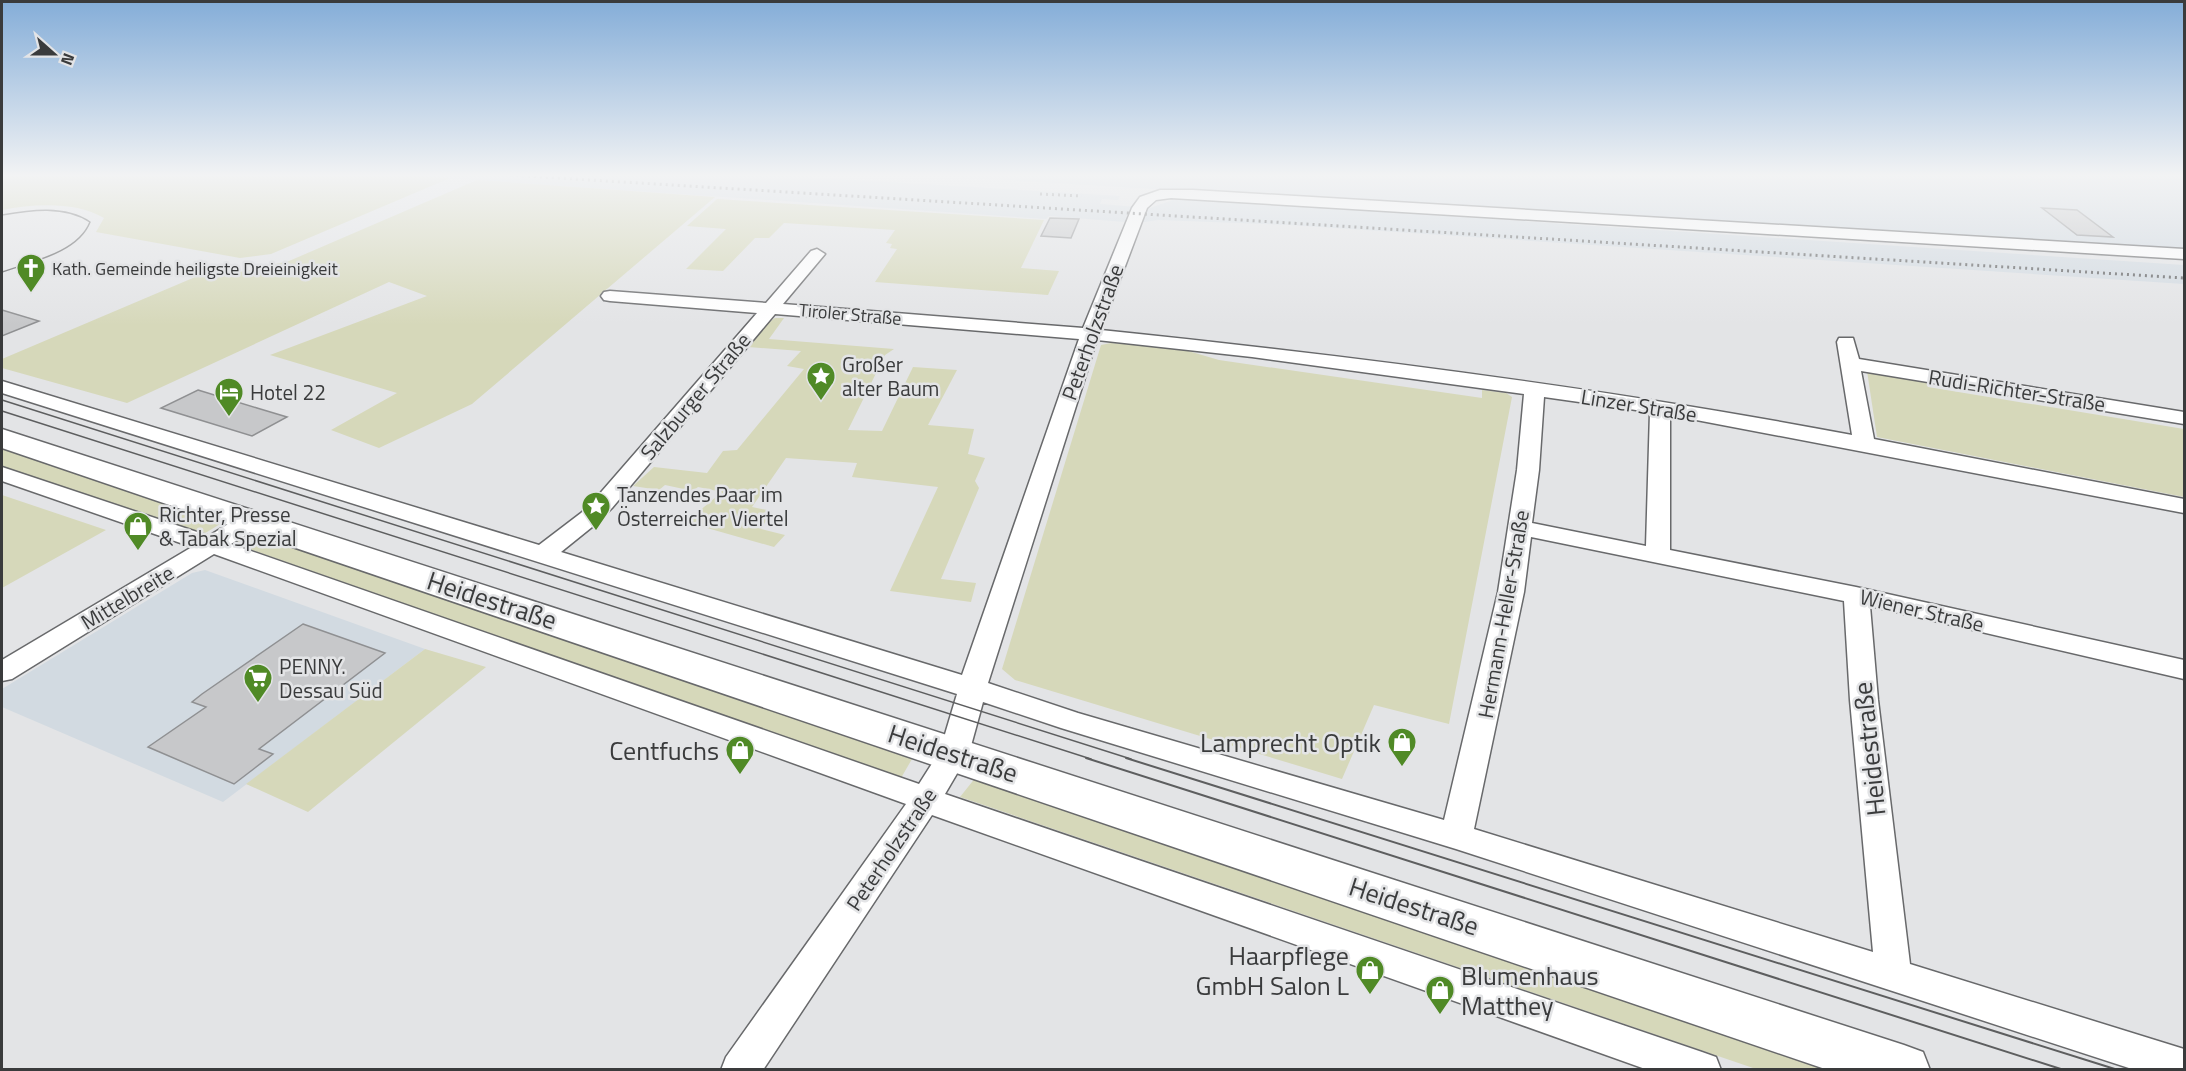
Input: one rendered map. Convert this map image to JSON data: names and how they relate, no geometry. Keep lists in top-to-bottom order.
{
  "streets": {
    "street": [
      "Tiroler Straße",
      "Peterholzstraße",
      "Rudi-Richter-Straße",
      "Salzburger Straße",
      "Linzer Straße",
      "Mittelbreite",
      "Heidestraße",
      "Wiener Straße",
      "Hermann-Heller-Straße"
    ]
  },
  "crossings": [
    ["Tiroler Straße", "Peterholzstraße"],
    ["Tiroler Straße", "Salzburger Straße"],
    ["Tiroler Straße", "Linzer Straße"],
    ["Peterholzstraße", "Linzer Straße"],
    ["Peterholzstraße", "Heidestraße"],
    ["Linzer Straße", "Hermann-Heller-Straße"],
    ["Mittelbreite", "Heidestraße"],
    ["Heidestraße", "Wiener Straße"],
    ["Wiener Straße", "Hermann-Heller-Straße"]
  ],
  "places": {
    "church": ["Kath. Gemeinde heiligste Dreieinigkeit"],
    "place": ["Großer alter Baum", "Tanzendes Paar im Österreicher Viertel"],
    "hotel": ["Hotel 22"],
    "shop": [
      "Richter, Presse & Tabak Spezial",
      "Lamprecht Optik",
      "Centfuchs",
      "Haarpflege GmbH Salon L",
      "Blumenhaus Matthey"
    ],
    "supermarket": ["PENNY. Dessau Süd"]
  },
  "north": "right"
}
